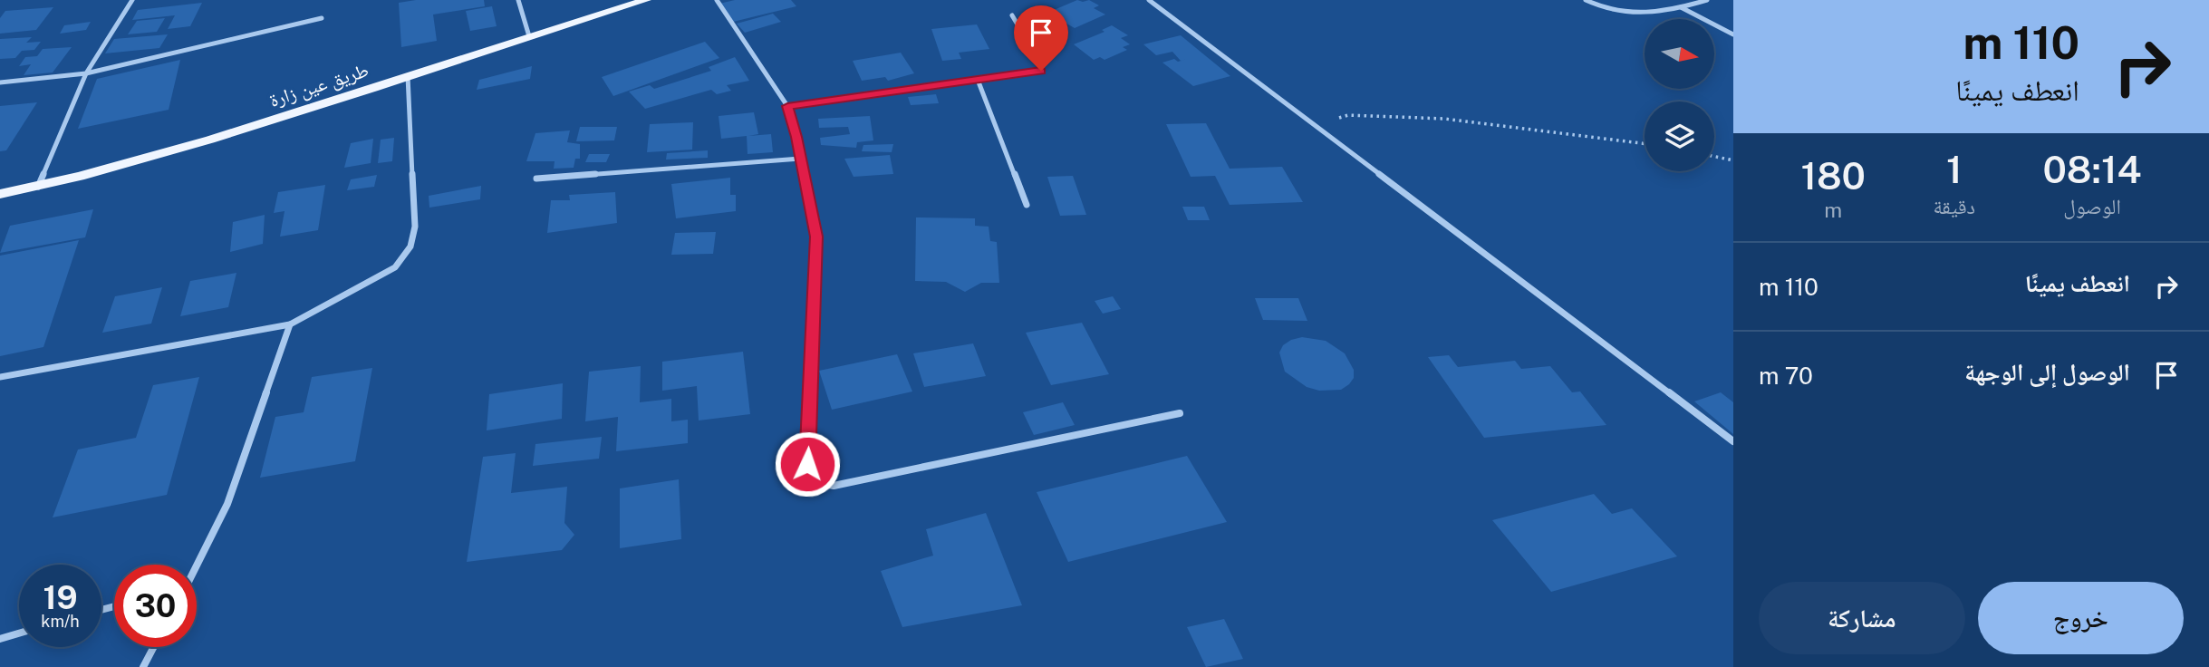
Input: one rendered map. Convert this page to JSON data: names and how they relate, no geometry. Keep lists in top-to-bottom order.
{
  "streets": {
    "main road": ["طريق عين زارة"]
  },
  "north": "right",
  "page": {
    "turn": ["110 m", "انعطف يمينًا"],
    "eta": [
      "08:14",
      "الوصول",
      "1",
      "دقيقة",
      "180",
      "m"
    ],
    "list": [
      {
        "name": "انعطف يمينًا",
        "value": "110 m"
      },
      {
        "name": "الوصول إلى الوجهة",
        "value": "70 m"
      }
    ],
    "speed": "19 km/h",
    "limit": "30",
    "buttons": ["خروج", "مشاركة"]
  }
}
